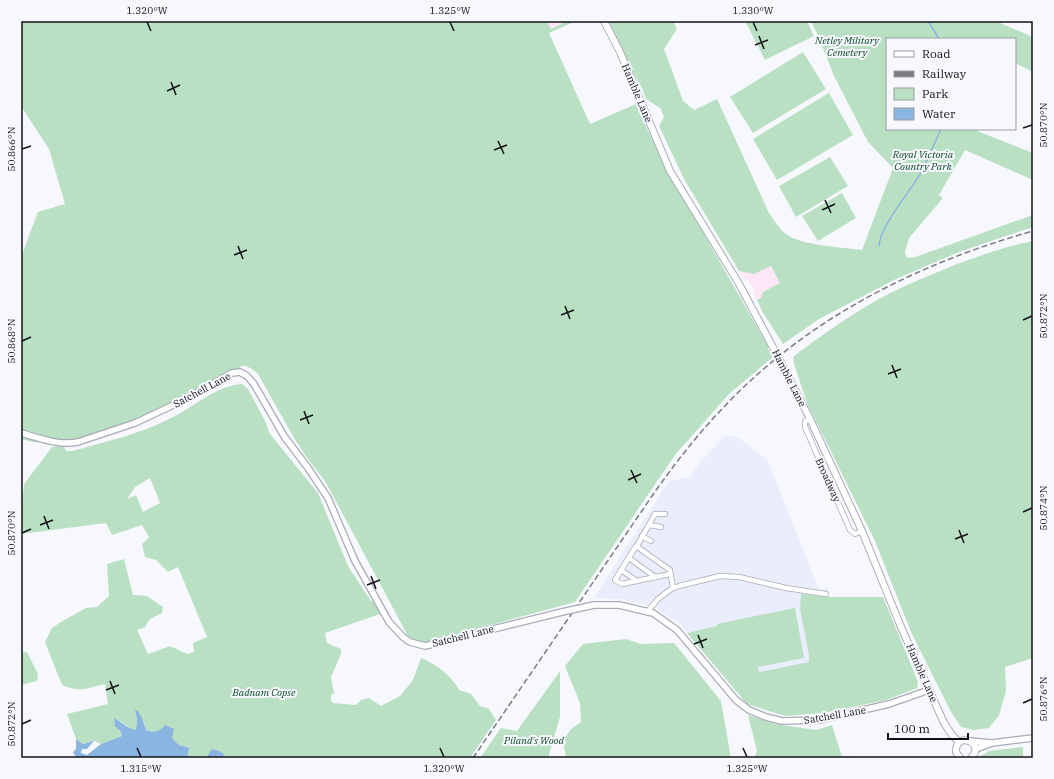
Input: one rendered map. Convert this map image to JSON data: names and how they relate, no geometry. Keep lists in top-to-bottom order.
{
  "streets": {
    "main road": ["Hamble Lane"],
    "street": ["Satchell Lane", "Broadway"]
  },
  "crossings": [
    ["Hamble Lane", "Satchell Lane"],
    ["Hamble Lane", "Broadway"]
  ],
  "parks": [
    "Netley Military Cemetery",
    "Royal Victoria Country Park",
    "Badnam Copse",
    "Piland's Wood"
  ],
  "legend": [
    "Road",
    "Railway",
    "Park",
    "Water"
  ],
  "scale_bar": "100 m",
  "coordinates": [
    "1.320°W",
    "1.325°W",
    "1.330°W",
    "50.870°N",
    "50.866°N",
    "50.872°N",
    "50.868°N",
    "50.874°N",
    "50.876°N",
    "1.315°W"
  ]
}
